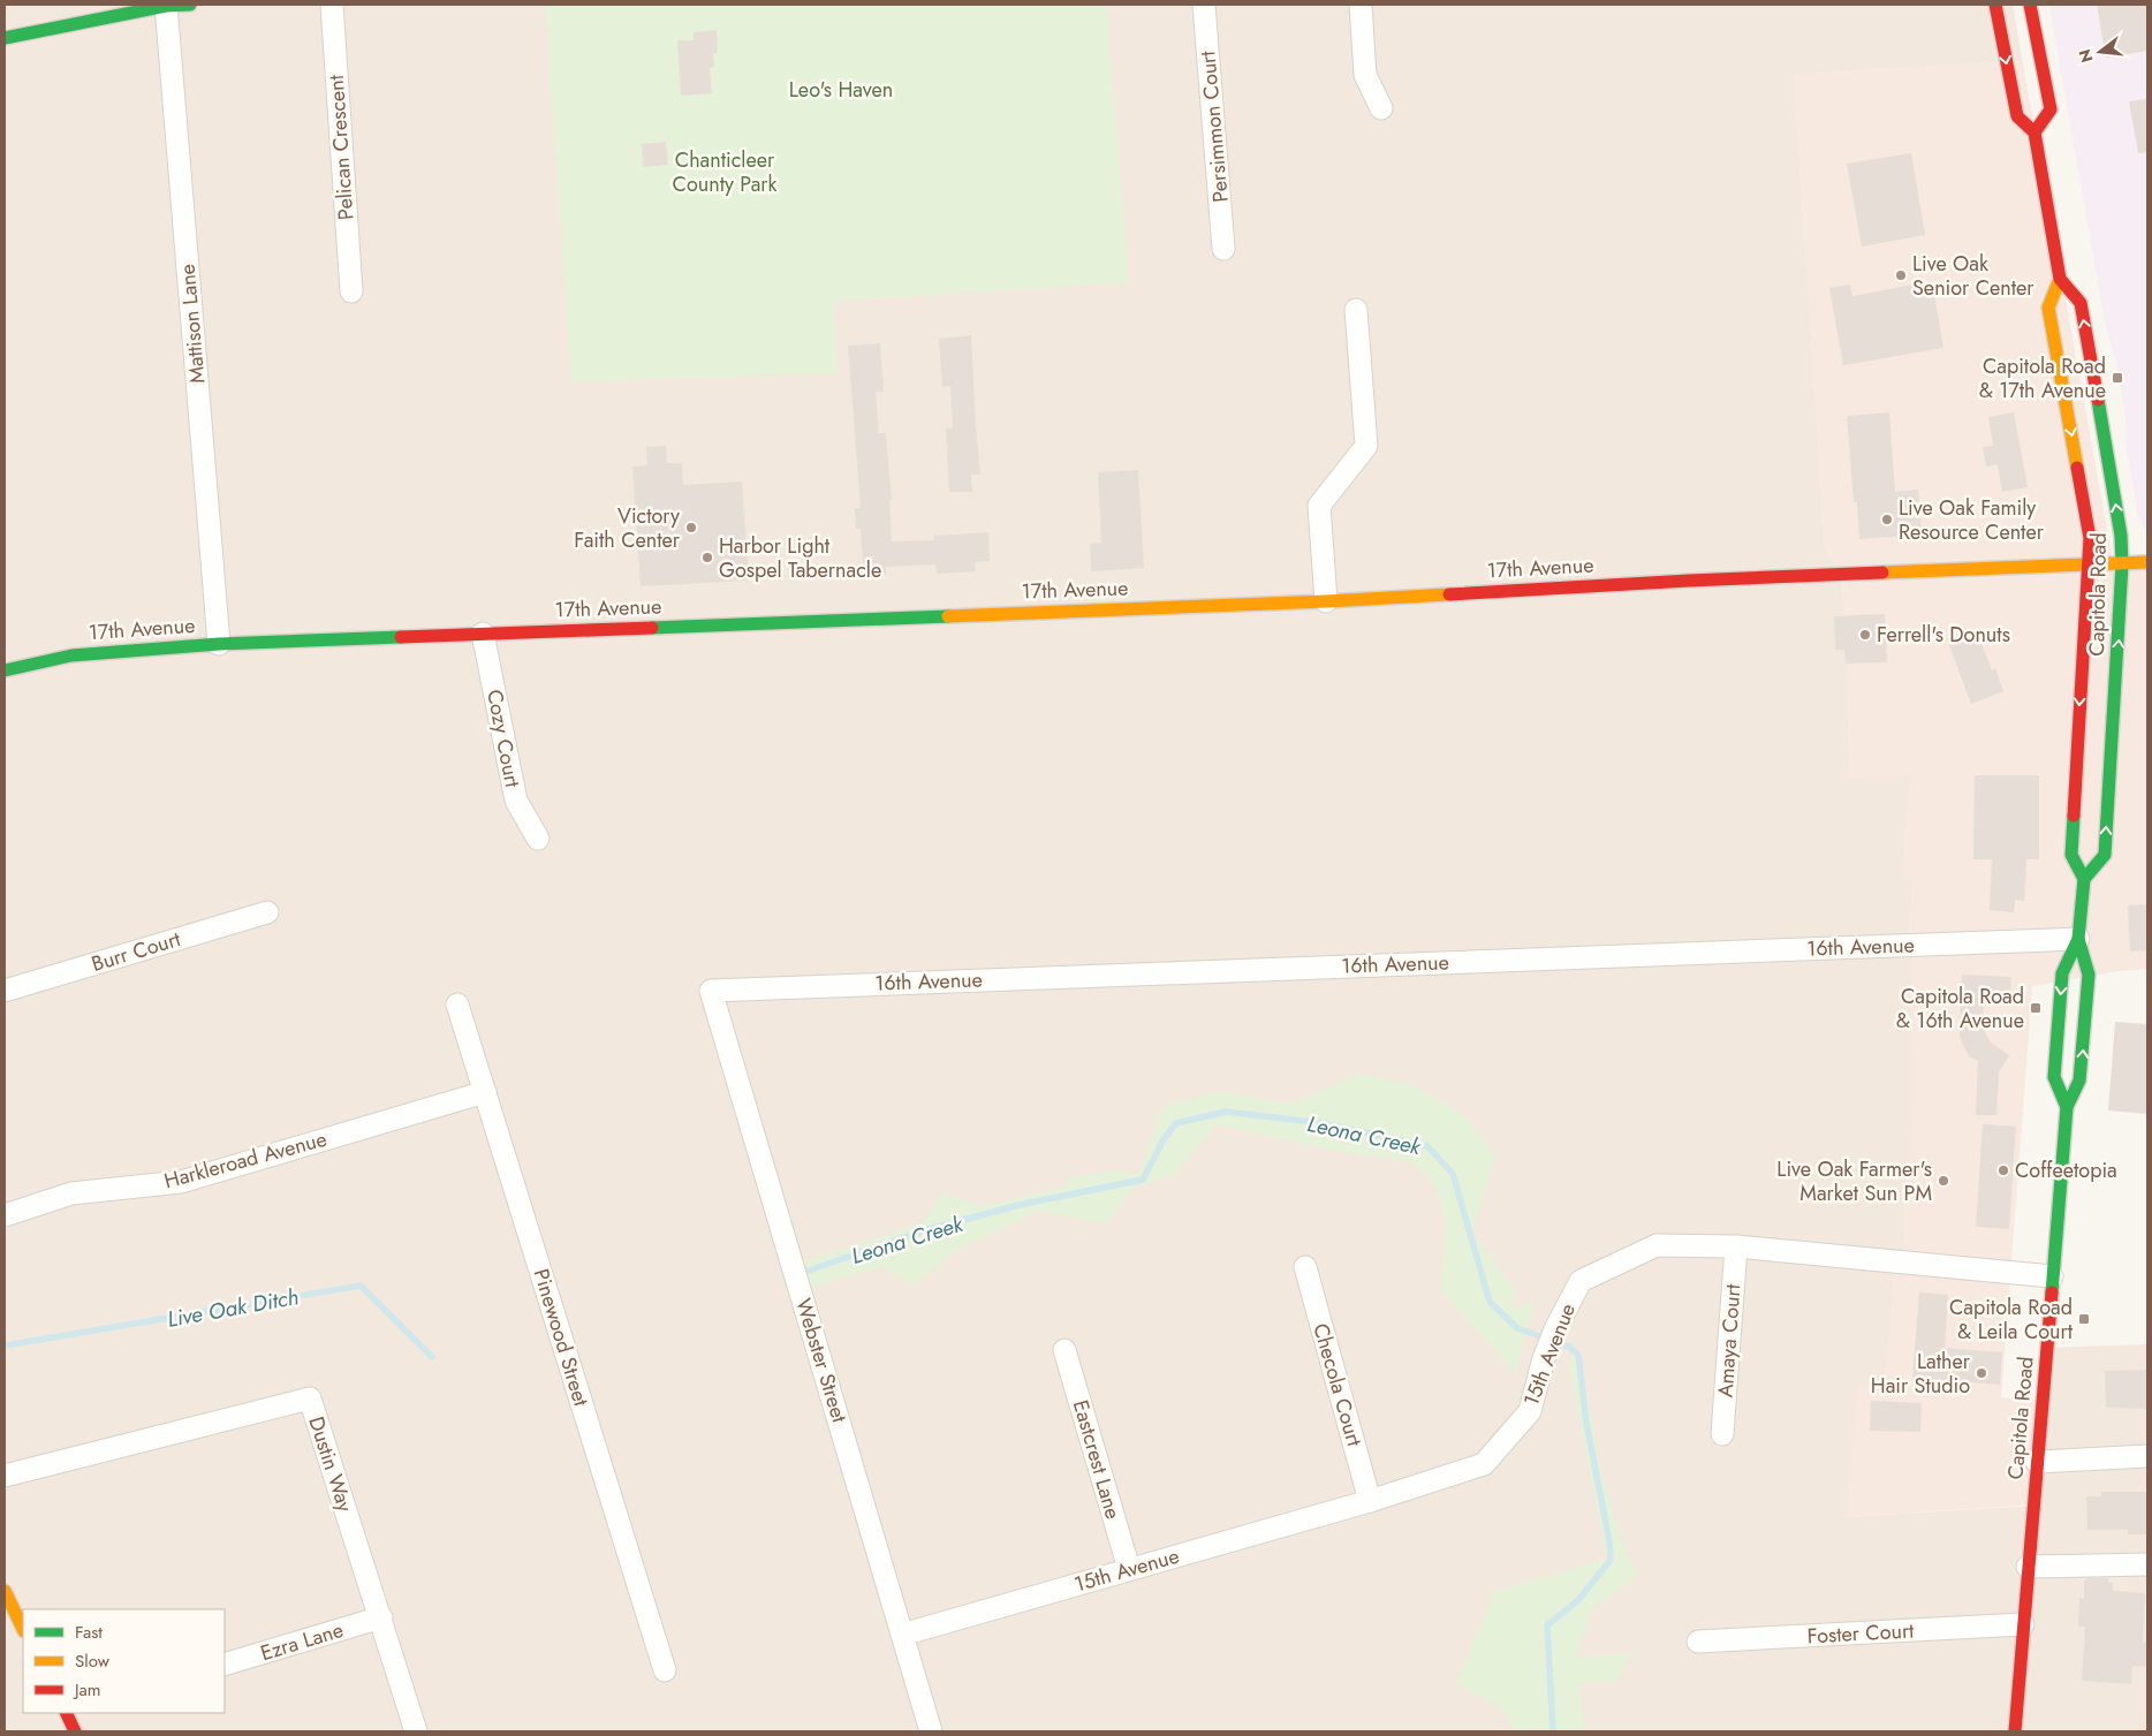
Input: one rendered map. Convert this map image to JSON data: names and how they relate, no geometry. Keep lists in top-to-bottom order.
{
  "streets": {
    "main road": ["17th Avenue", "Capitola Road"],
    "street": [
      "Persimmon Court",
      "Pelican Crescent",
      "Mattison Lane",
      "Cozy Court",
      "16th Avenue",
      "Burr Court",
      "Harkleroad Avenue",
      "Pinewood Street",
      "Amaya Court",
      "15th Avenue",
      "Webster Street",
      "Checola Court",
      "Eastcrest Lane",
      "Dustin Way",
      "Foster Court",
      "Ezra Lane"
    ]
  },
  "crossings": [
    ["Mattison Lane", "17th Avenue"],
    ["17th Avenue", "Capitola Road"],
    ["17th Avenue", "Cozy Court"],
    ["Capitola Road", "16th Avenue"],
    ["Capitola Road", "15th Avenue"],
    ["Capitola Road", "Foster Court"],
    ["16th Avenue", "Webster Street"],
    ["Harkleroad Avenue", "Pinewood Street"],
    ["Amaya Court", "15th Avenue"],
    ["15th Avenue", "Webster Street"],
    ["15th Avenue", "Checola Court"],
    ["15th Avenue", "Eastcrest Lane"],
    ["Dustin Way", "Ezra Lane"]
  ],
  "water": ["Leona Creek", "Live Oak Ditch"],
  "parks": ["Leo's Haven", "Chanticleer County Park"],
  "places": {
    "other": [
      "Live Oak Senior Center",
      "Live Oak Family Resource Center",
      "Victory Faith Center",
      "Harbor Light Gospel Tabernacle",
      "Ferrell's Donuts",
      "Coffeetopia",
      "Live Oak Farmer's Market Sun PM",
      "Lather Hair Studio"
    ],
    "transit": ["Capitola Road & 17th Avenue", "Capitola Road & 16th Avenue", "Capitola Road & Leila Court"]
  },
  "legend": ["Fast", "Slow", "Jam"],
  "north": "left"
}
